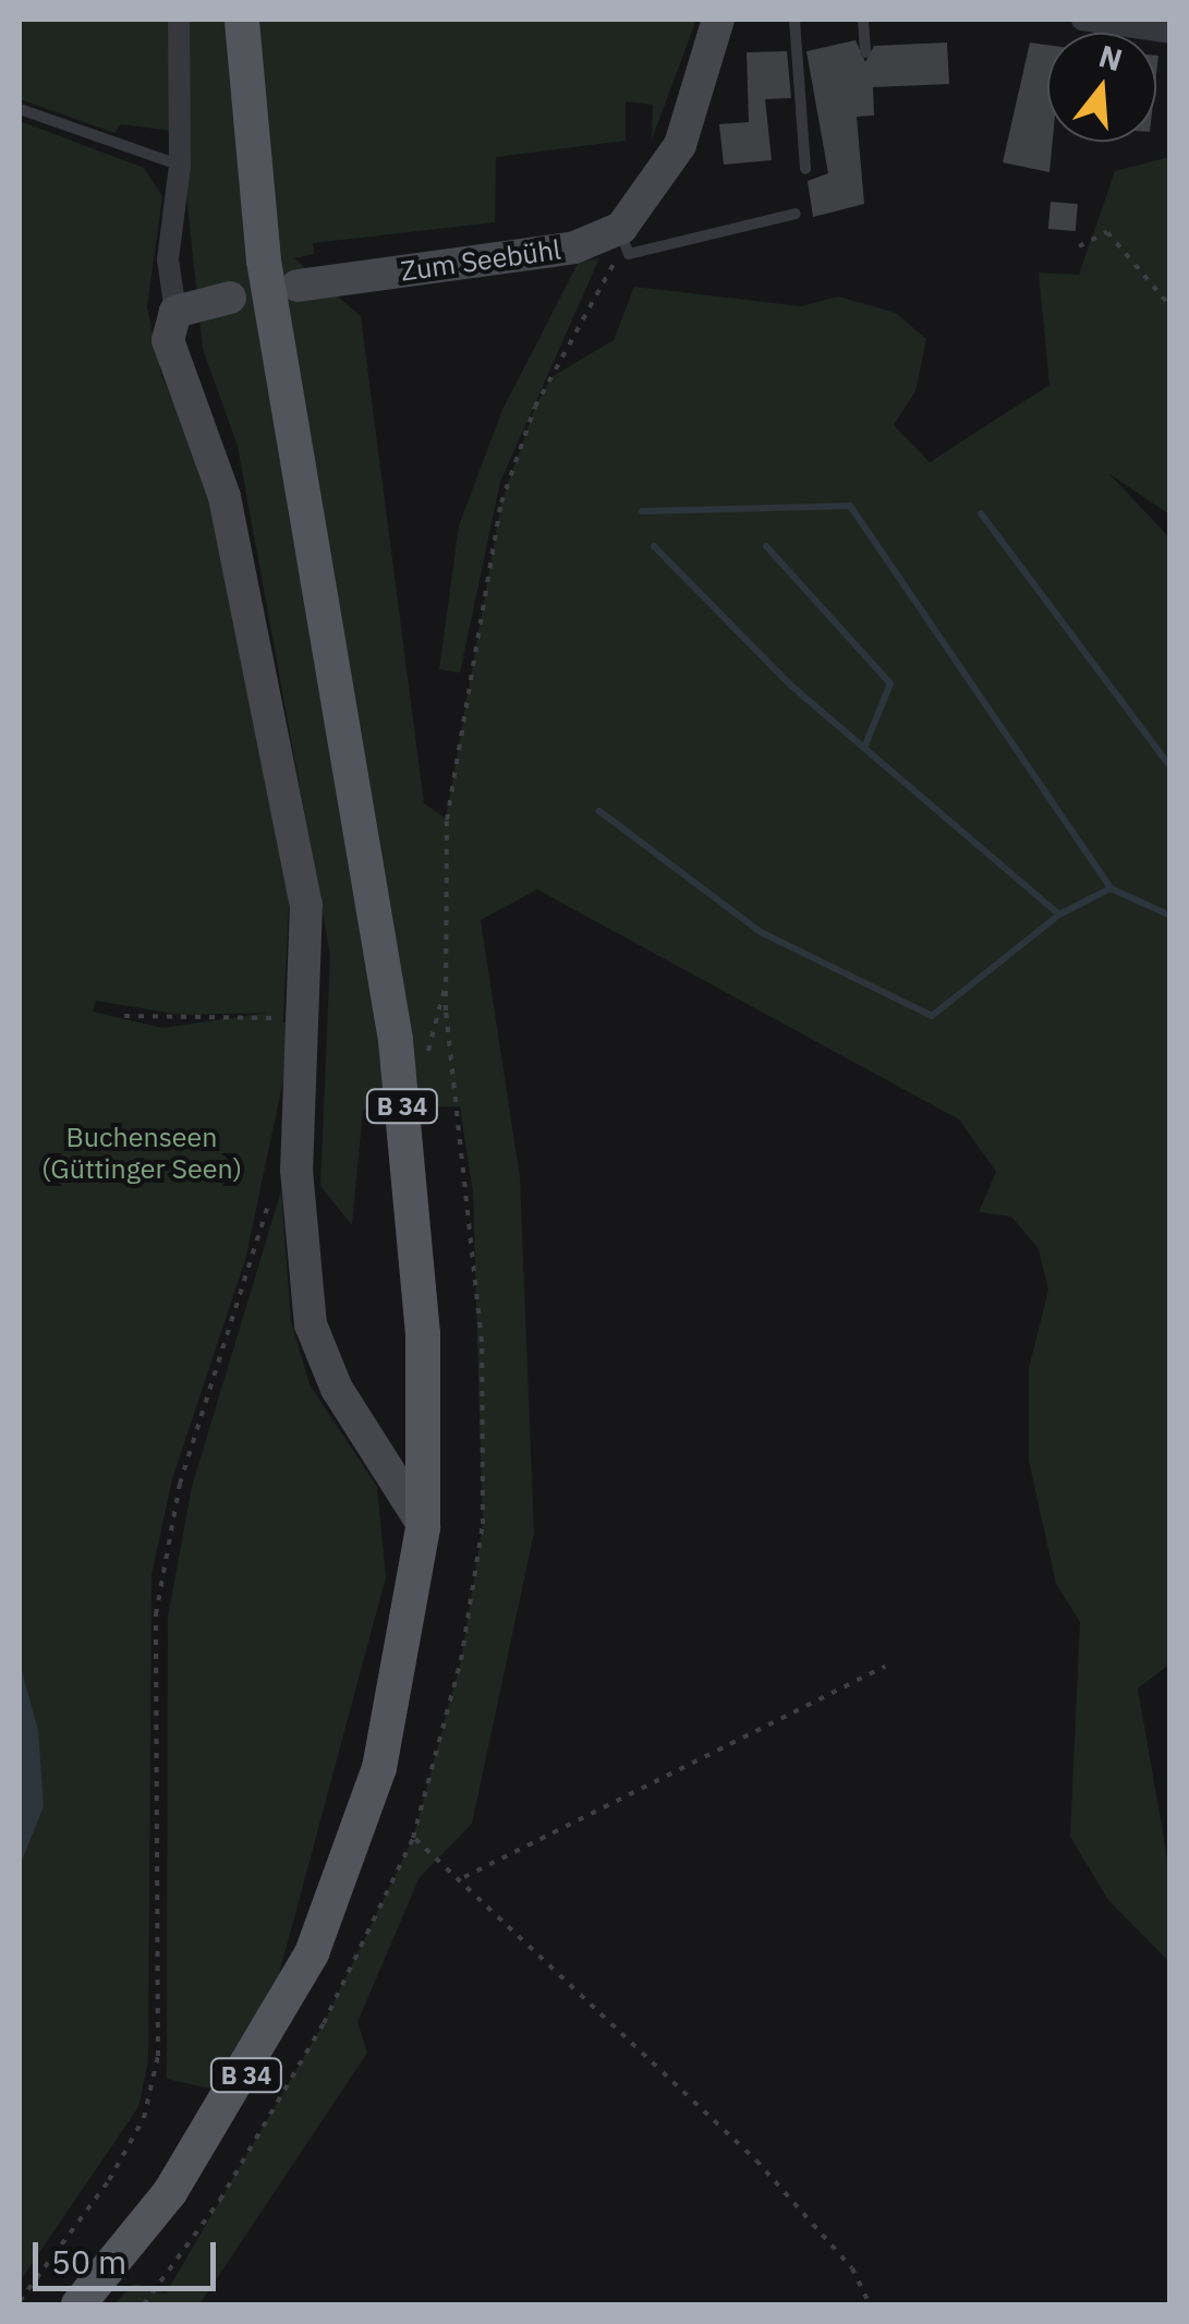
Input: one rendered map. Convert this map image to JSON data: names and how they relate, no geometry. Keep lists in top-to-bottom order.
{
  "streets": {
    "main road": ["Zum Seebühl", "B 34"]
  },
  "parks": ["Buchenseen (Güttinger Seen)"],
  "scale_bar": "50 m",
  "north": "top"
}
